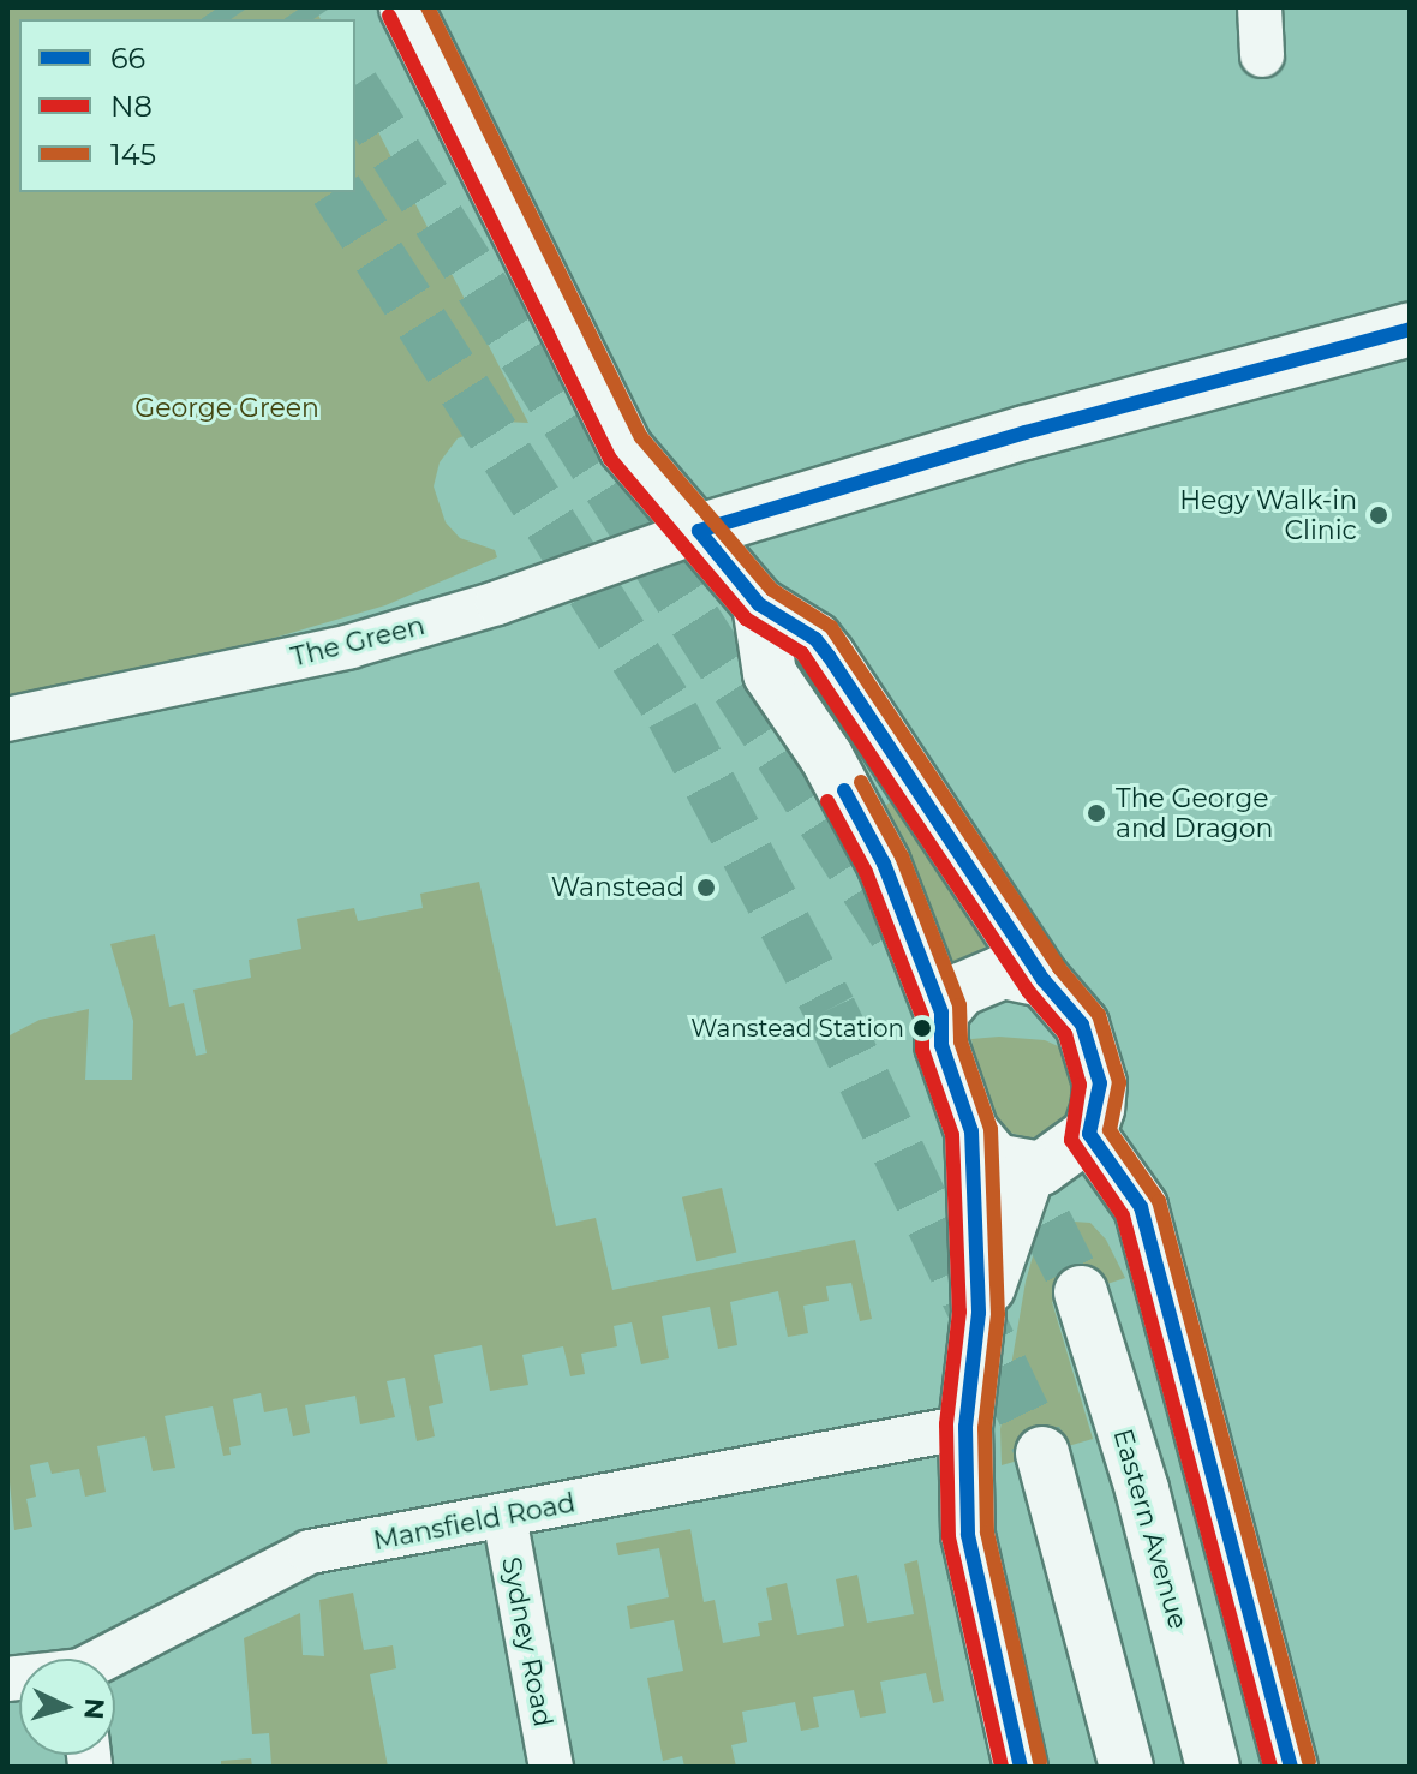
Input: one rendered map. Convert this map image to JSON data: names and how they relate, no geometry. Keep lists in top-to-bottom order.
{
  "streets": {
    "main road": ["Eastern Avenue"],
    "street": ["The Green", "Mansfield Road", "Sydney Road"]
  },
  "crossings": [
    ["Mansfield Road", "Sydney Road"]
  ],
  "parks": ["George Green"],
  "places": [
    "Hegy Walk-in Clinic",
    "The George and Dragon",
    "Wanstead",
    "Wanstead Station"
  ],
  "lines": ["transit line 145", "transit line N8", "transit line 66"],
  "legend": ["66", "N8", "145"],
  "north": "right"
}
